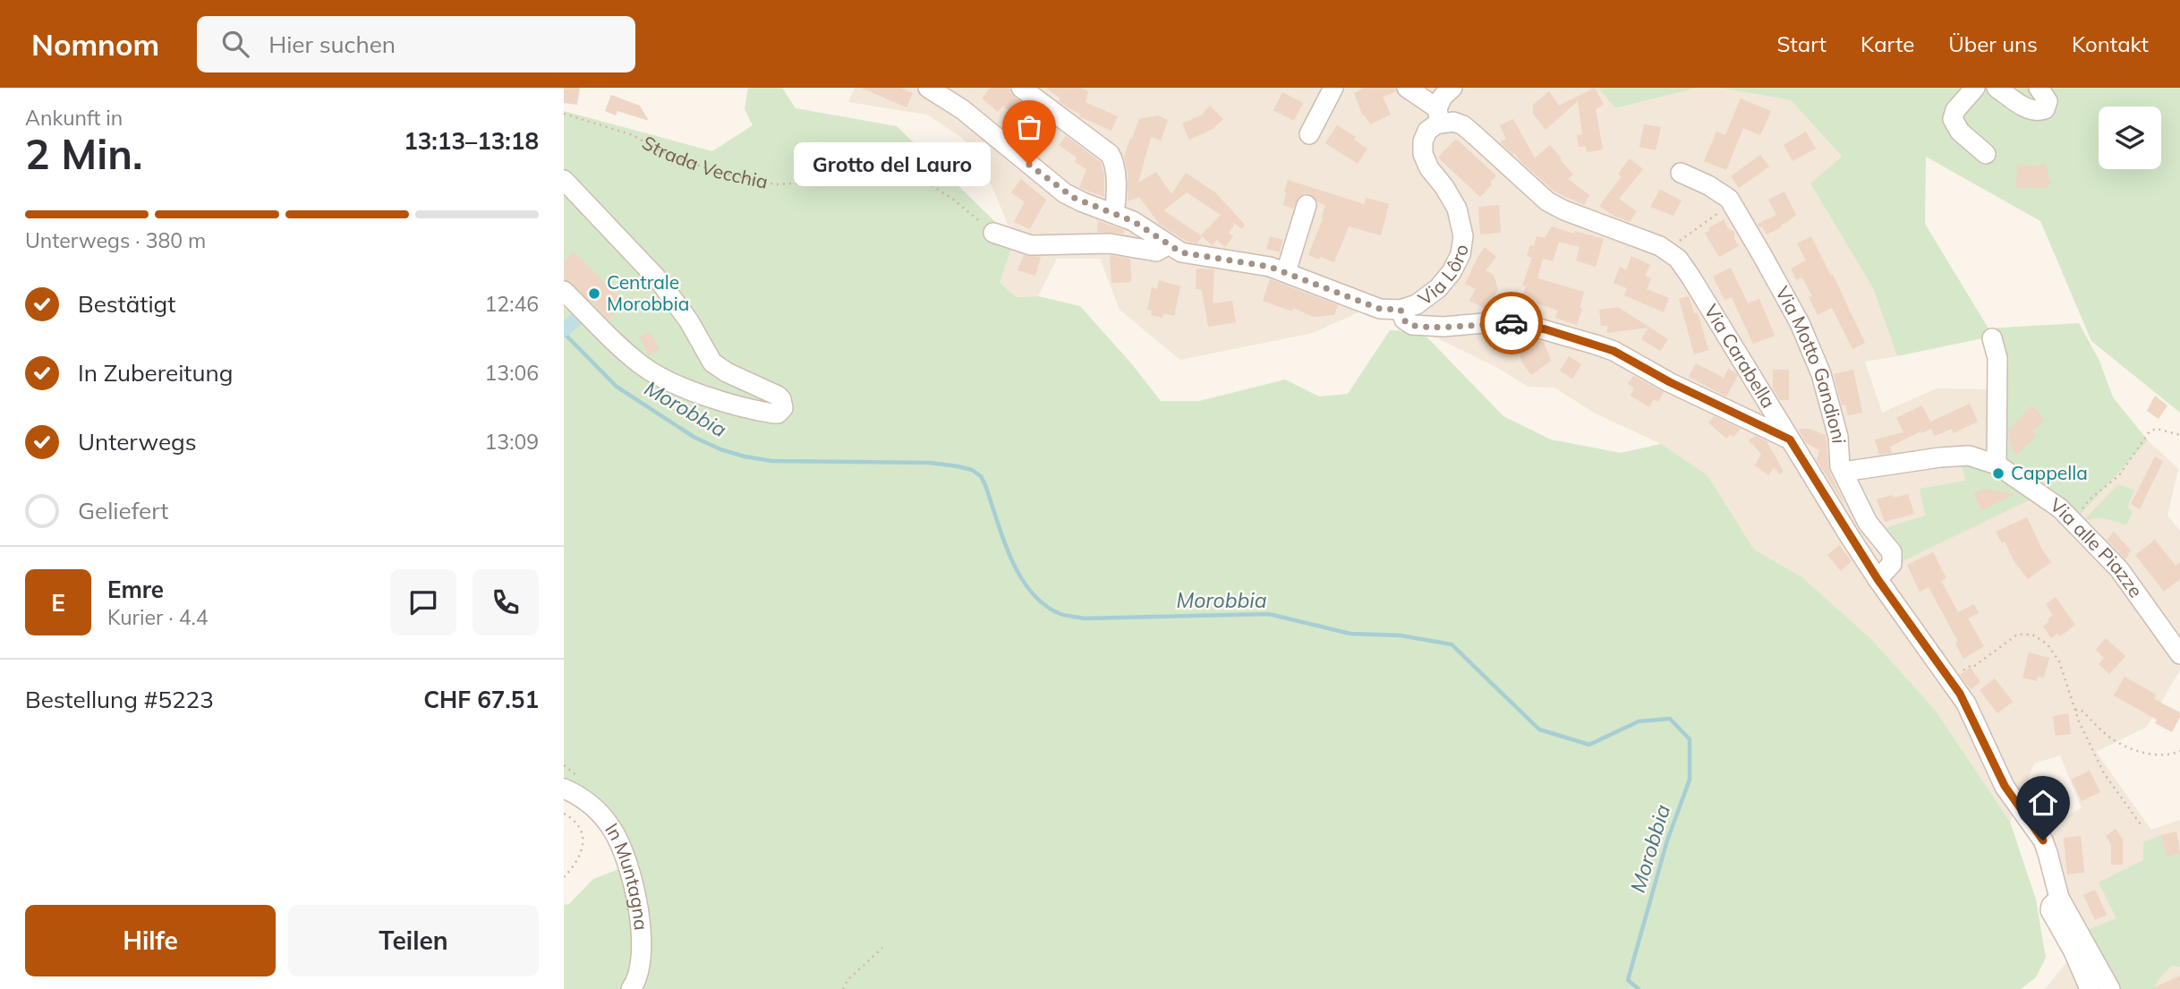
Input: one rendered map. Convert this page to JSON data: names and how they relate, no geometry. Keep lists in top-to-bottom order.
{
  "streets": {
    "street": [
      "Via Lôro",
      "Via Carabella",
      "Via Motto Gandioni",
      "Via alle Piazze",
      "In Muntagna"
    ],
    "path": ["Strada Vecchia"]
  },
  "crossings": [
    ["Via Lôro", "Via Carabella"],
    ["Via Carabella", "Via Motto Gandioni"],
    ["Via Motto Gandioni", "Via alle Piazze"]
  ],
  "water": ["Morobbia"],
  "places": ["Grotto del Lauro", "Centrale Morobbia", "Cappella"],
  "page": {
    "header": "Nomnom",
    "search": "Hier suchen",
    "nav": [
      "Start",
      "Karte",
      "Über uns",
      "Kontakt"
    ],
    "heading": ["2 Min.", "Ankunft in", "13:13–13:18"],
    "panel": [
      "Emre",
      "Kurier · 4.4",
      "Bestellung #5223",
      "CHF 67.51"
    ],
    "bubble": "Grotto del Lauro",
    "bar": "Unterwegs · 380 m",
    "list": [
      ["Bestätigt", "12:46"],
      ["In Zubereitung", "13:06"],
      ["Unterwegs", "13:09"],
      "Geliefert"
    ],
    "round": "E",
    "buttons": ["Hilfe", "Teilen"]
  }
}
